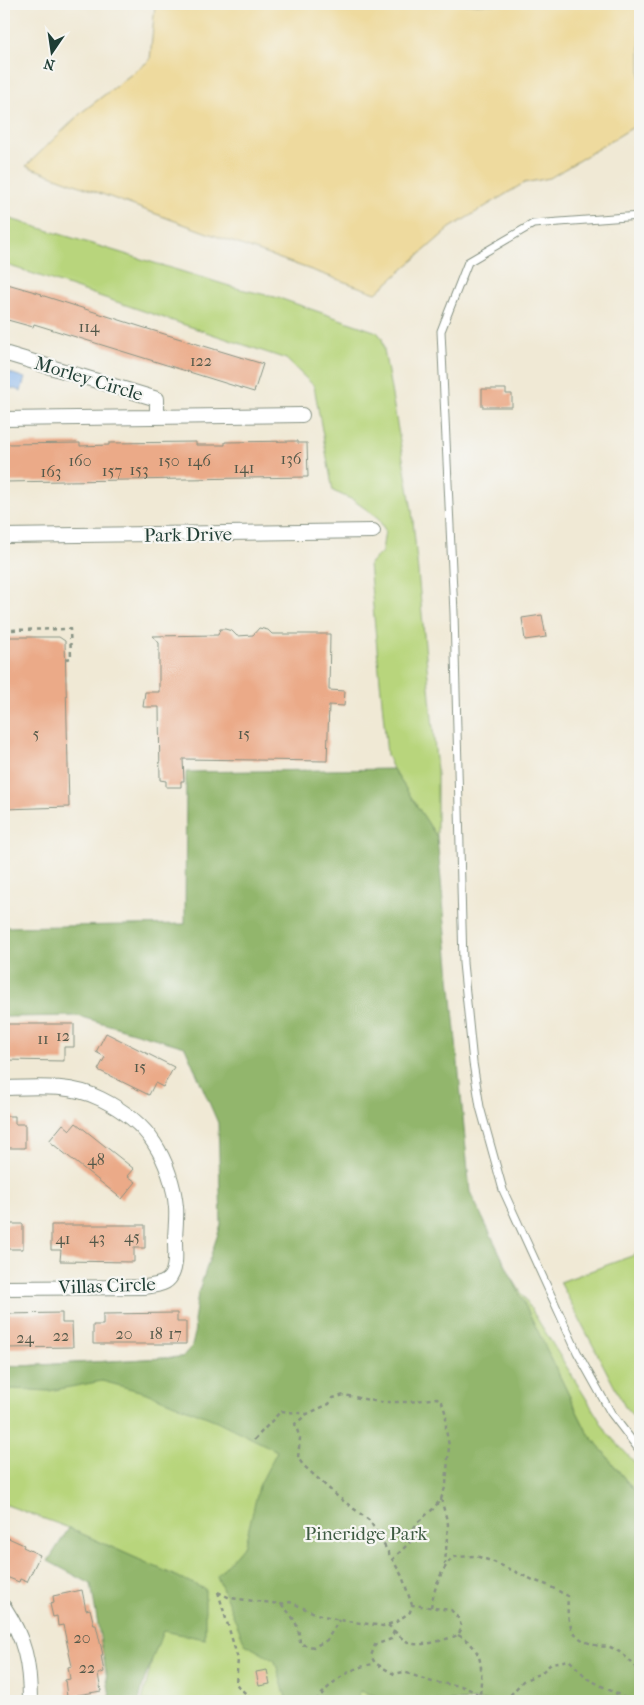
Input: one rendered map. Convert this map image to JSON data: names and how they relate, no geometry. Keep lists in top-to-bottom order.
{
  "streets": {
    "street": ["Morley Circle", "Park Drive", "Villas Circle"]
  },
  "parks": ["Pineridge Park"],
  "house_numbers": [
    "114",
    "122",
    "136",
    "160",
    "150",
    "146",
    "141",
    "153",
    "157",
    "163",
    "5",
    "15",
    "12",
    "11",
    "15",
    "48",
    "45",
    "43",
    "41",
    "20",
    "18",
    "17",
    "22",
    "24",
    "20",
    "22"
  ],
  "north": "bottom"
}
